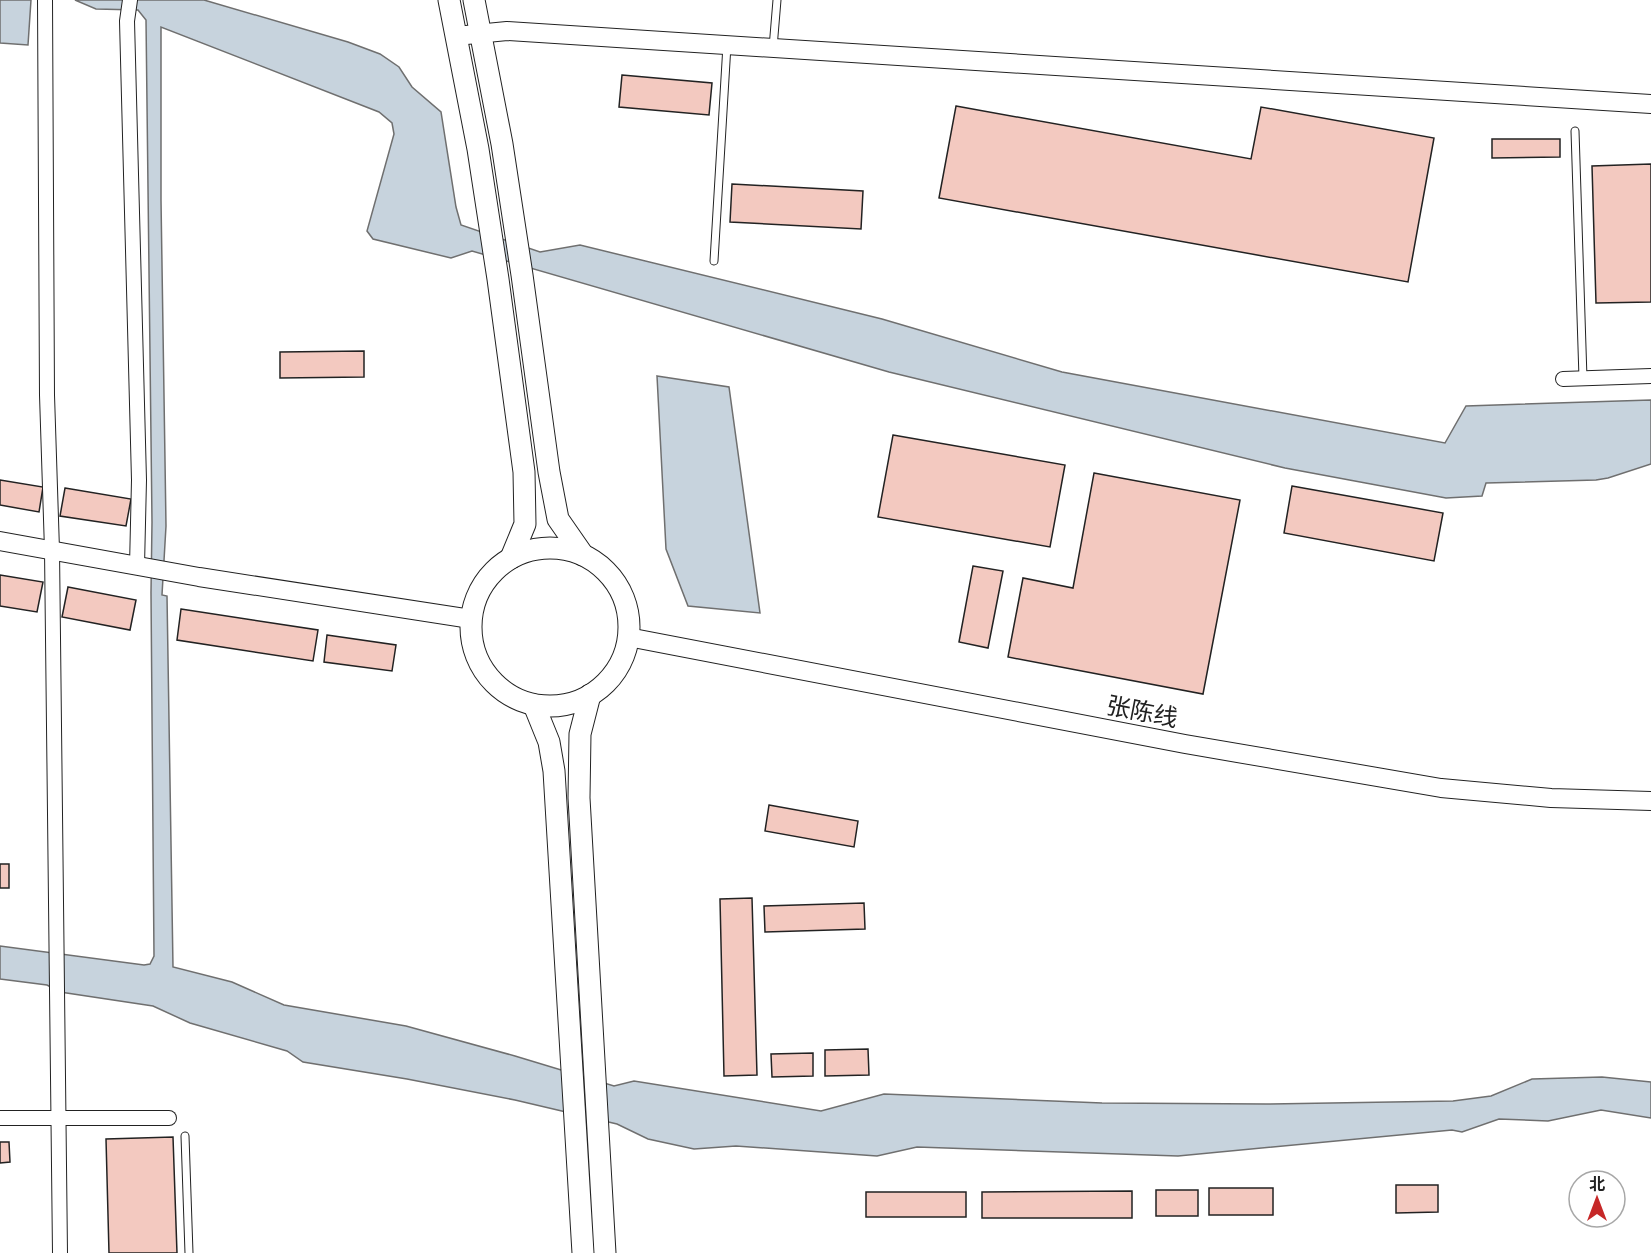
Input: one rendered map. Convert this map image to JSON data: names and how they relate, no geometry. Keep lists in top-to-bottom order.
{
  "streets": {
    "street": ["张陈线"]
  },
  "north": "top"
}
